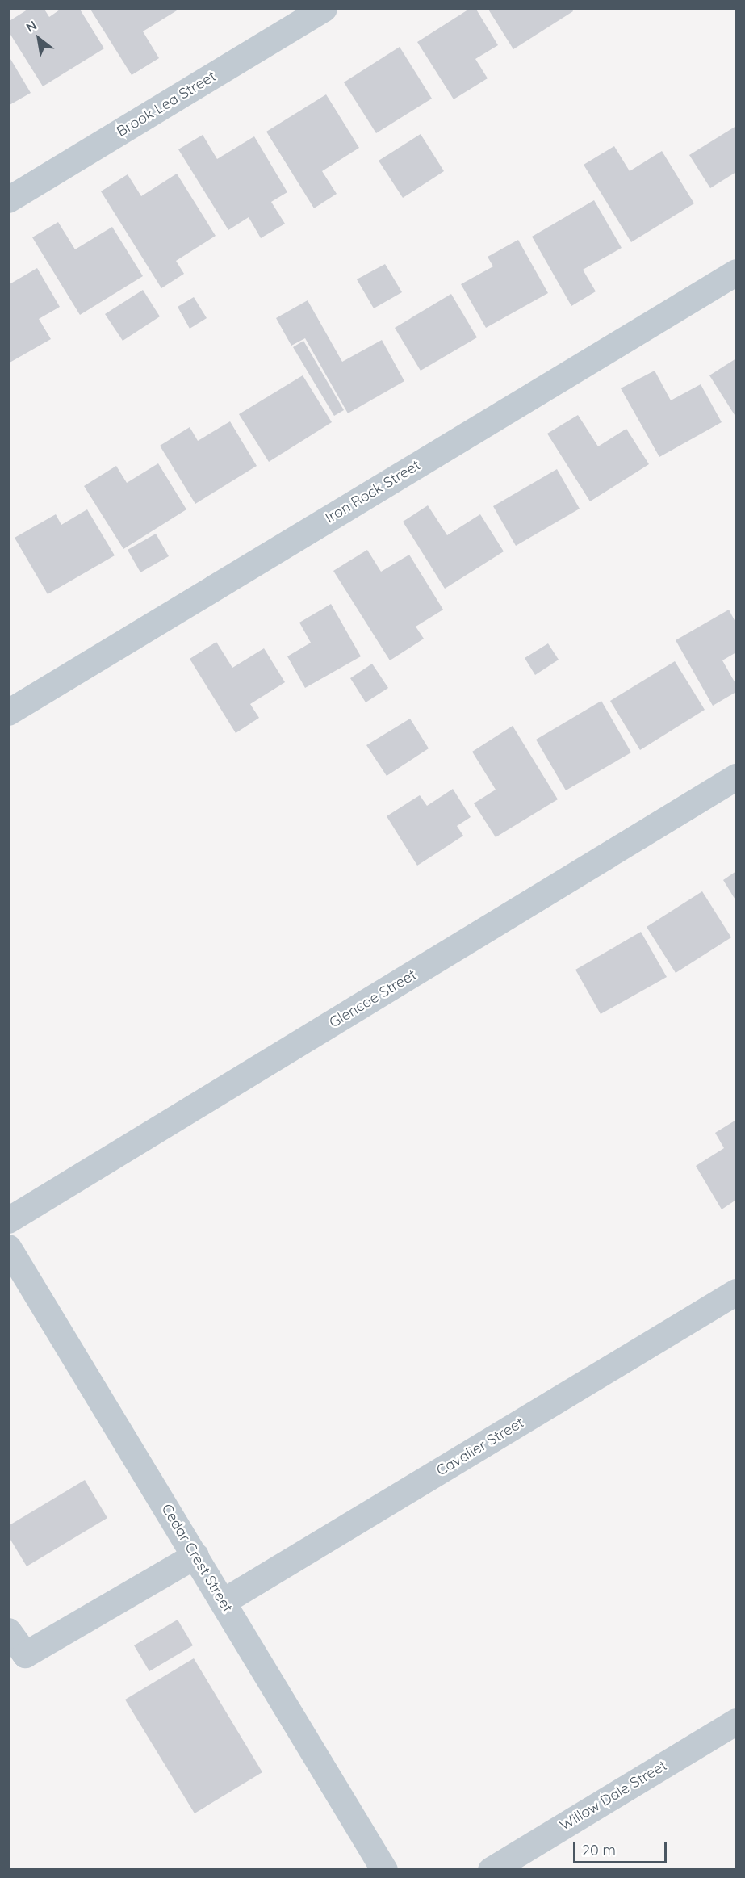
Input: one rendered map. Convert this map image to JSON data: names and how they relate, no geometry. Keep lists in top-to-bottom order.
{
  "streets": {
    "street": [
      "Brook Lea Street",
      "Iron Rock Street",
      "Glencoe Street",
      "Cavalier Street",
      "Cedar Crest Street",
      "Willow Dale Street"
    ]
  },
  "crossings": [
    ["Cavalier Street", "Cedar Crest Street"]
  ],
  "scale_bar": "20 m",
  "north": "top left"
}
